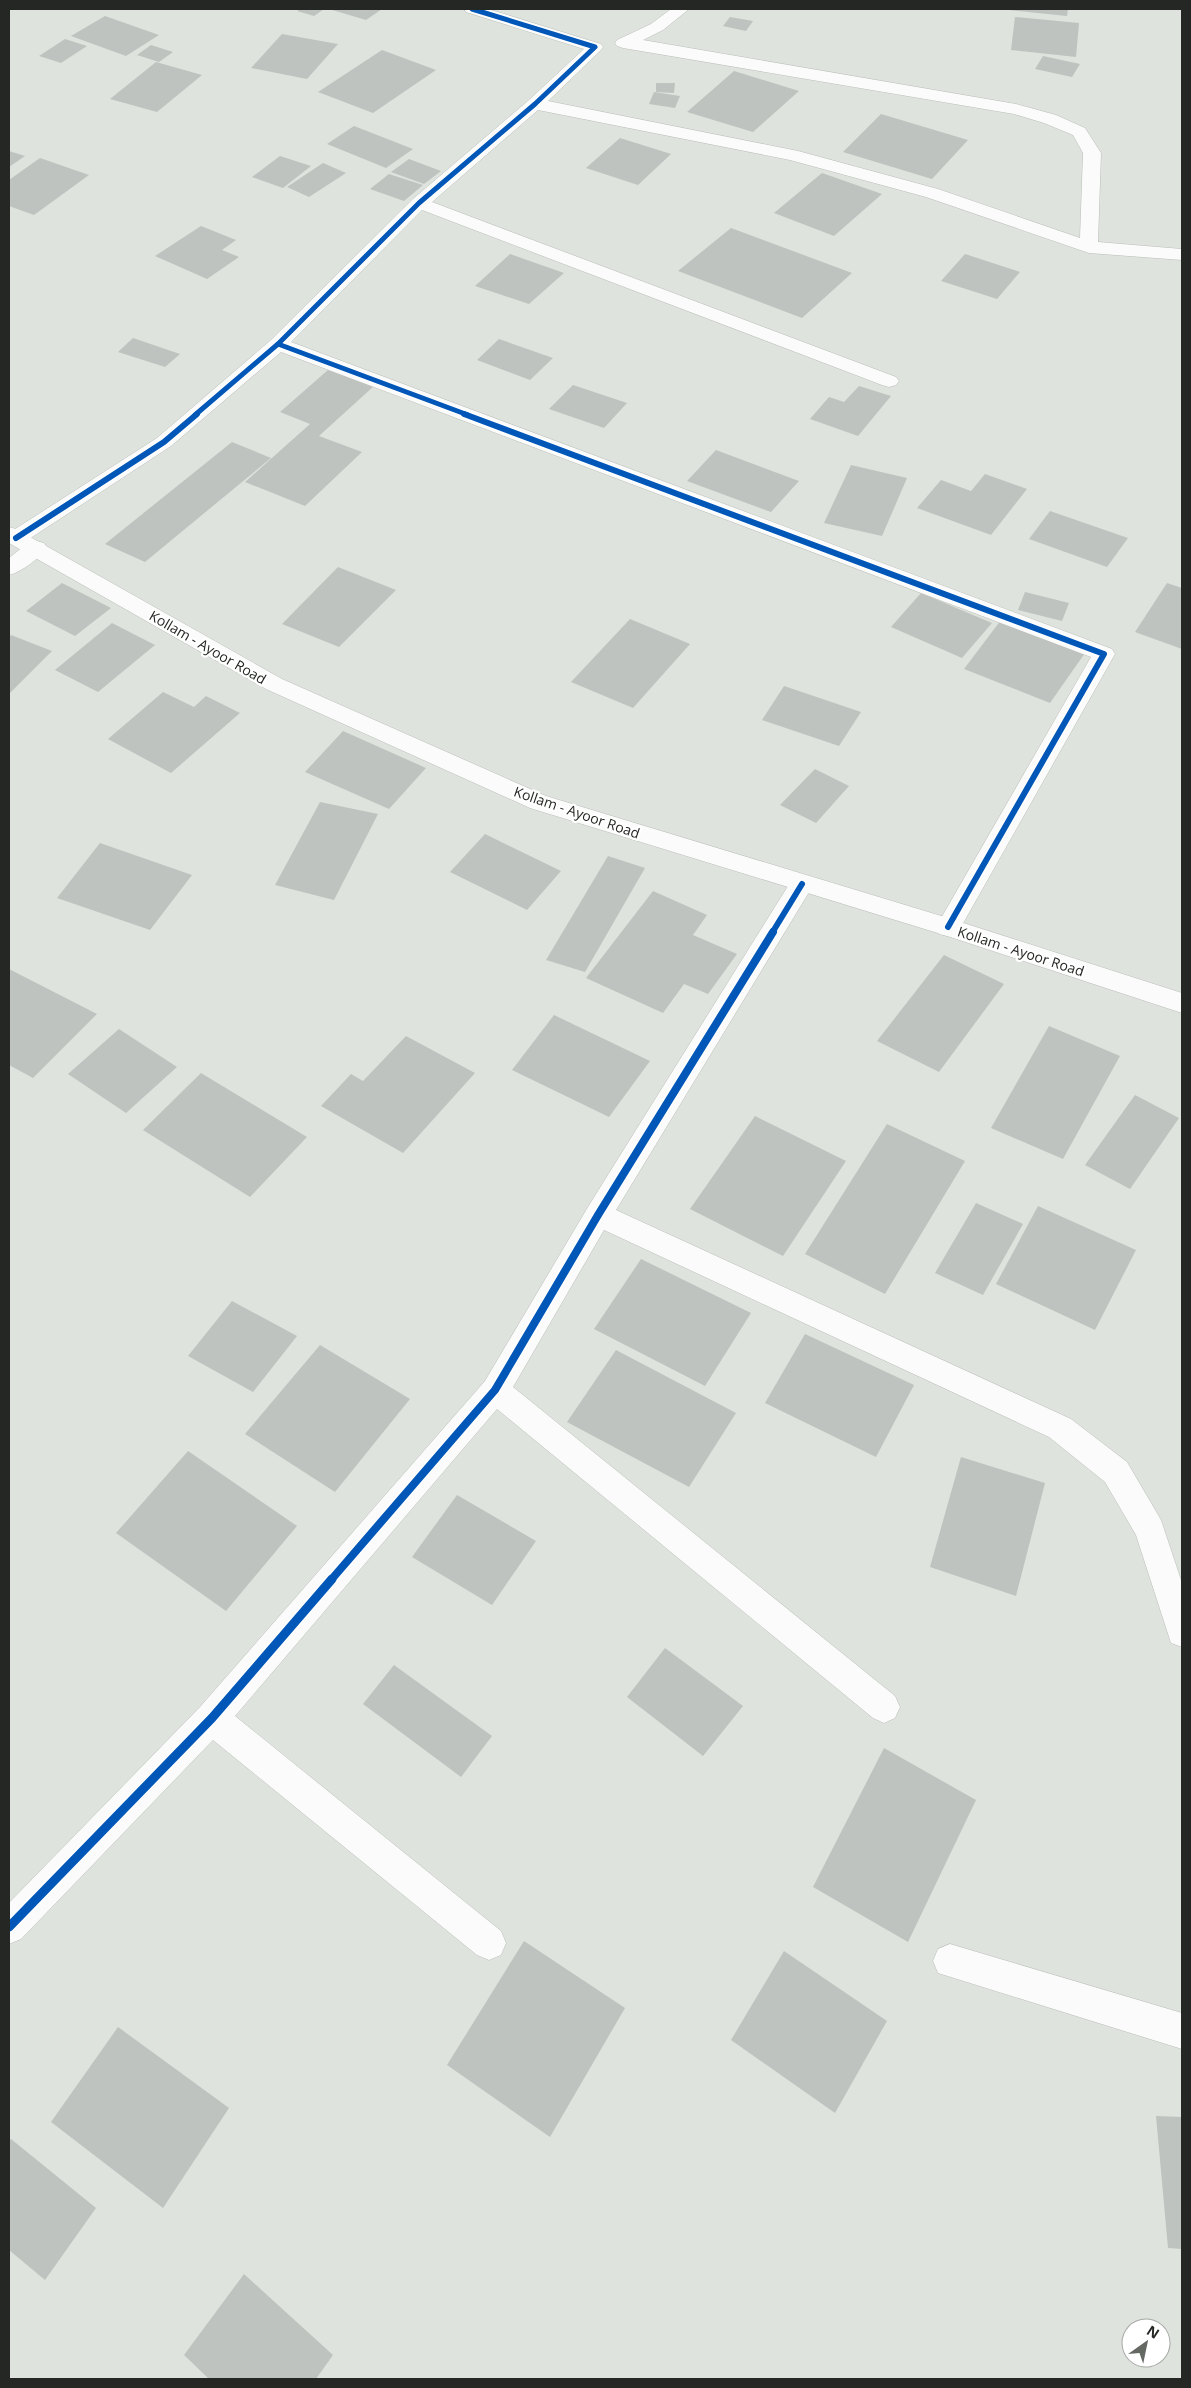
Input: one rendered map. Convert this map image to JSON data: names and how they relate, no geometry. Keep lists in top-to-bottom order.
{
  "streets": {
    "street": ["Kollam - Ayoor Road"]
  },
  "north": "top right"
}
